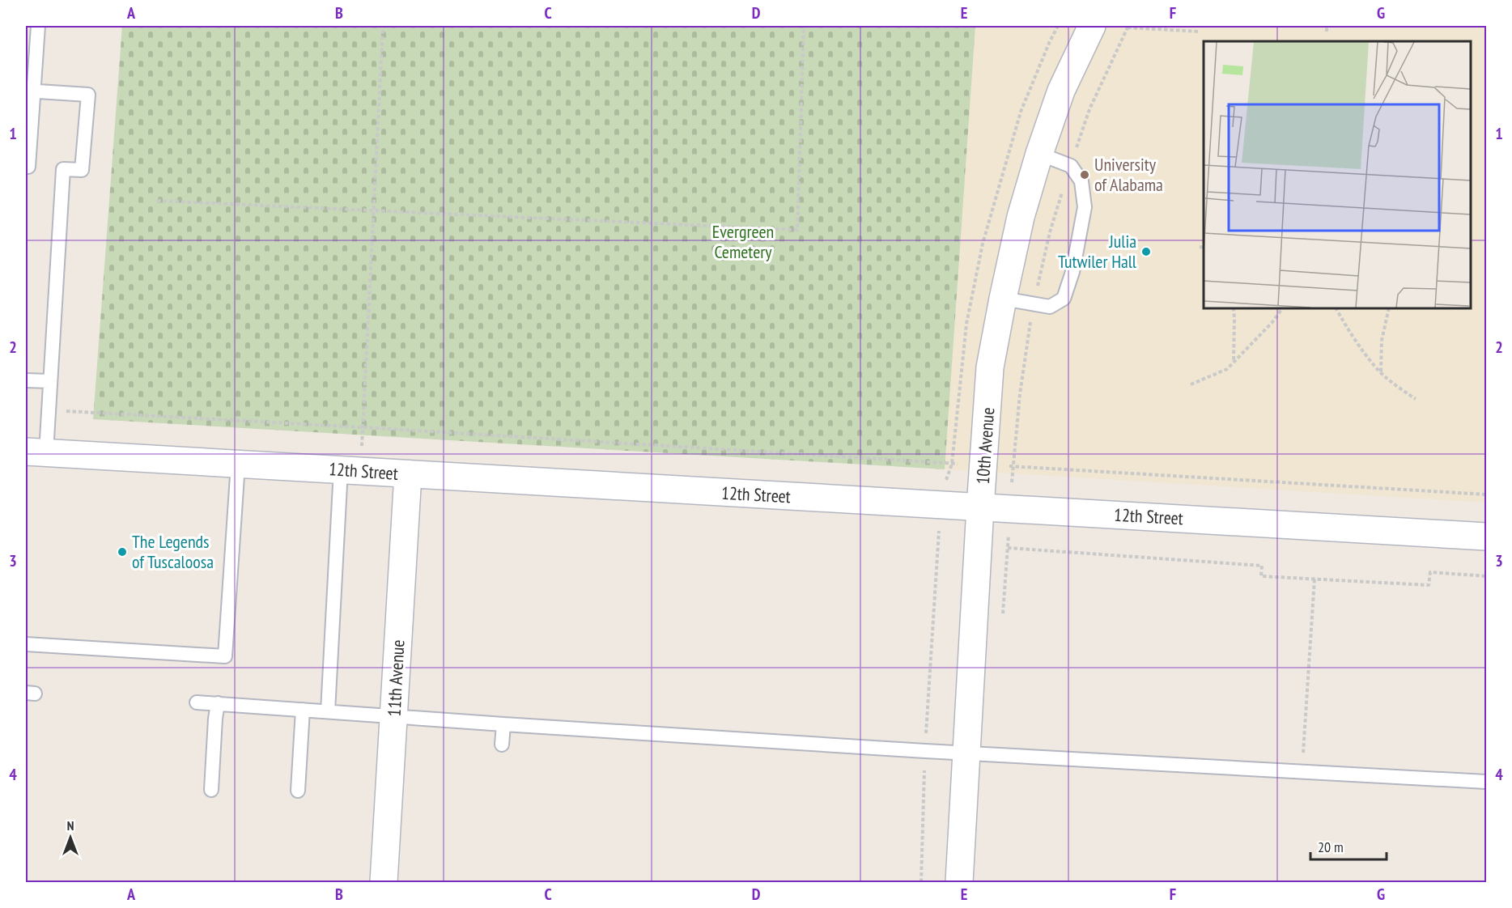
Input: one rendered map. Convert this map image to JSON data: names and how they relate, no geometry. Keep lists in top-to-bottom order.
{
  "streets": {
    "street": ["10th Avenue", "12th Street", "11th Avenue"]
  },
  "crossings": [
    ["10th Avenue", "12th Street"],
    ["12th Street", "11th Avenue"]
  ],
  "parks": ["Evergreen Cemetery"],
  "places": ["University of Alabama", "Julia Tutwiler Hall", "The Legends of Tuscaloosa"],
  "scale_bar": "20 m",
  "north": "top",
  "grid": {
    "columns": [
      "A",
      "B",
      "C",
      "D",
      "E",
      "F",
      "G"
    ],
    "rows": [
      "1",
      "2",
      "3",
      "4"
    ]
  }
}
